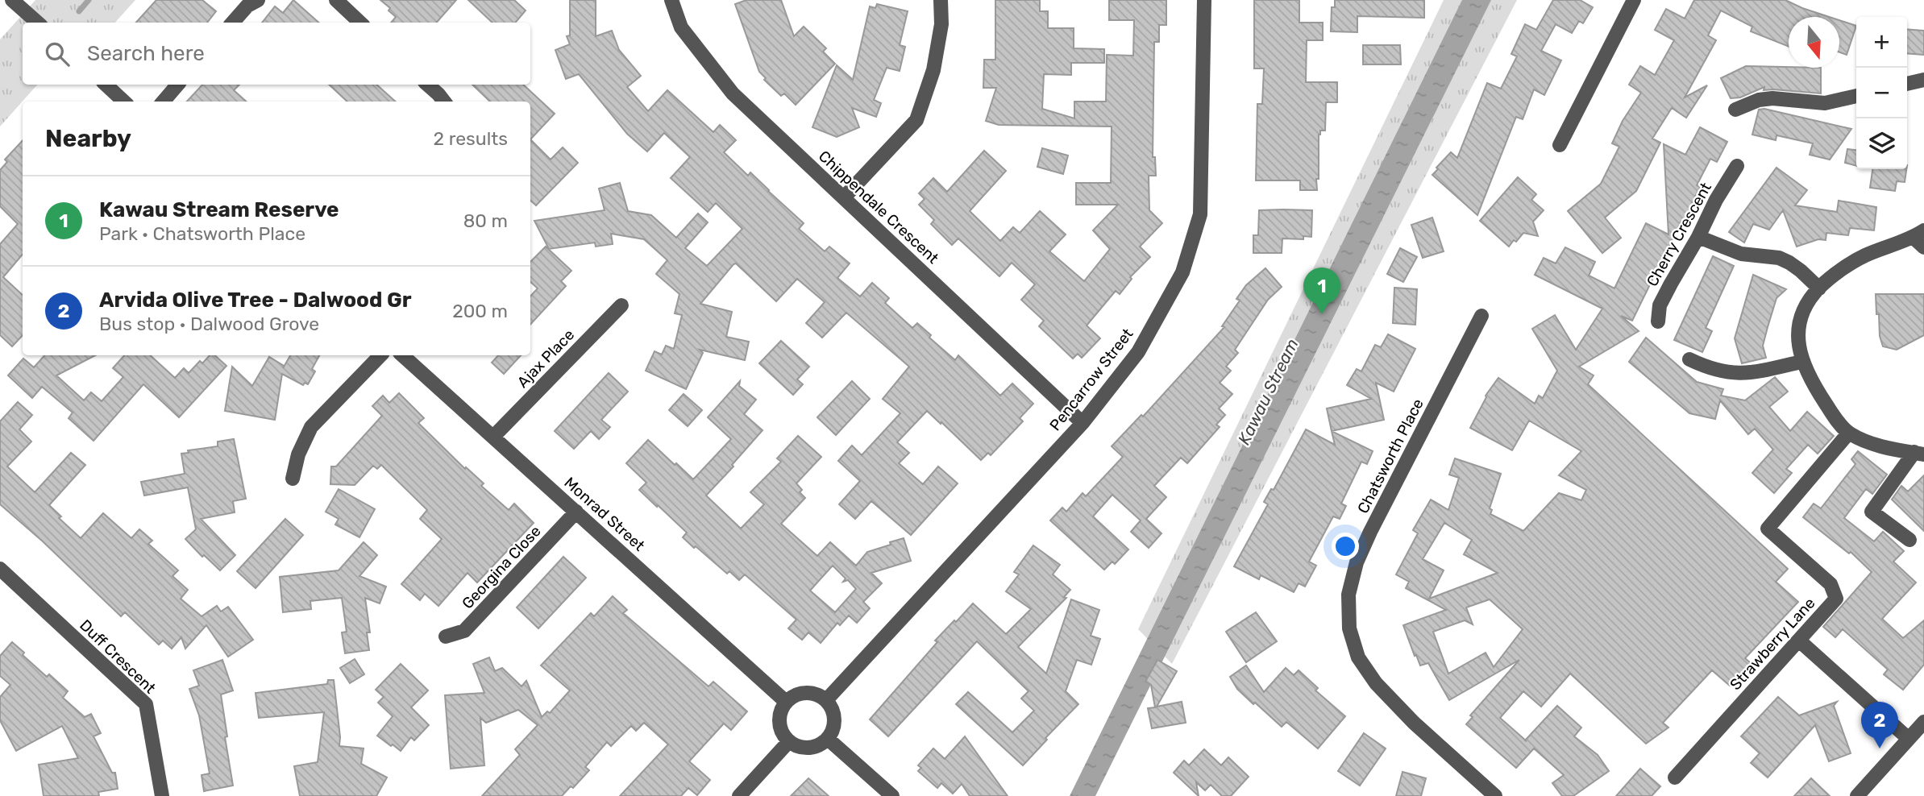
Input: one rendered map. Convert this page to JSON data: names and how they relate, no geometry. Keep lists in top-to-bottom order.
{
  "streets": {
    "street": [
      "Chippendale Crescent",
      "Cherry Crescent",
      "Ajax Place",
      "Pencarrow Street",
      "Chatsworth Place",
      "Monrad Street",
      "Georgina Close",
      "Strawberry Lane",
      "Duff Crescent"
    ]
  },
  "crossings": [
    ["Chippendale Crescent", "Pencarrow Street"],
    ["Ajax Place", "Monrad Street"],
    ["Pencarrow Street", "Monrad Street"],
    ["Monrad Street", "Georgina Close"]
  ],
  "water": ["Kawau Stream"],
  "north": "bottom",
  "page": {
    "map_buttons": ["+", "−"],
    "search": "Search here",
    "heading": ["Nearby", "2 results"],
    "list": [
      {
        "mark": "1",
        "name": "Kawau Stream Reserve",
        "note": "Park · Chatsworth Place",
        "value": "80 m"
      },
      {
        "mark": "2",
        "name": "Arvida Olive Tree - Dalwood Gr",
        "note": "Bus stop · Dalwood Grove",
        "value": "200 m"
      }
    ],
    "pins": ["1", "2"]
  }
}
